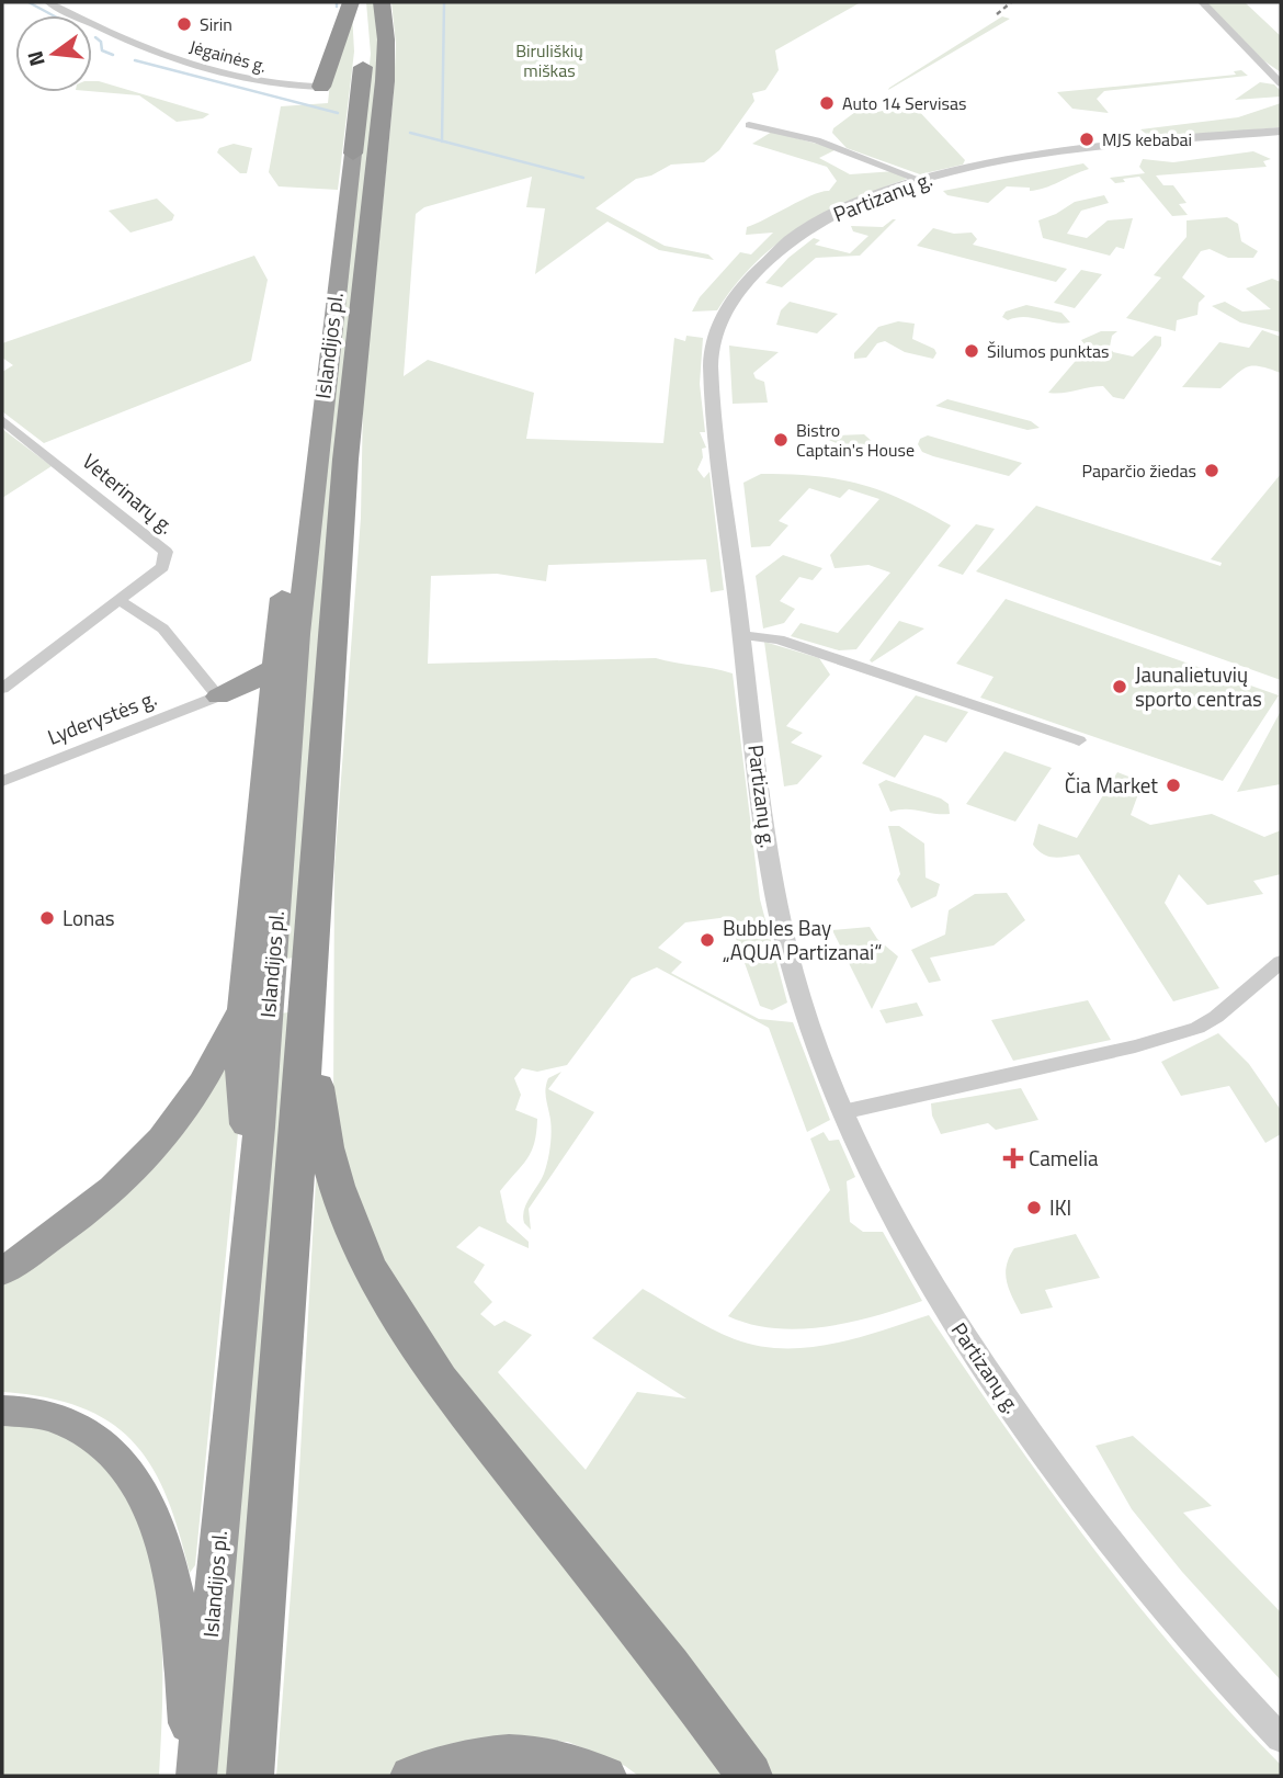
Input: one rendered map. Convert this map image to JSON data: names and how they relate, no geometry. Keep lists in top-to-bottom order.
{
  "streets": {
    "highway": ["Islandijos pl."],
    "street": [
      "Jėgainės g.",
      "Partizanų g.",
      "Veterinarų g.",
      "Lyderystės g."
    ]
  },
  "parks": ["Biruliškių miškas"],
  "places": {
    "other": [
      "Sirin",
      "Auto 14 Servisas",
      "MJS kebabai",
      "Šilumos punktas",
      "Bistro Captain's House",
      "Paparčio žiedas",
      "Jaunalietuvių sporto centras",
      "Čia Market",
      "Lonas",
      "Bubbles Bay „AQUA Partizanai“",
      "IKI"
    ],
    "health": ["Camelia"]
  },
  "north": "left"
}
